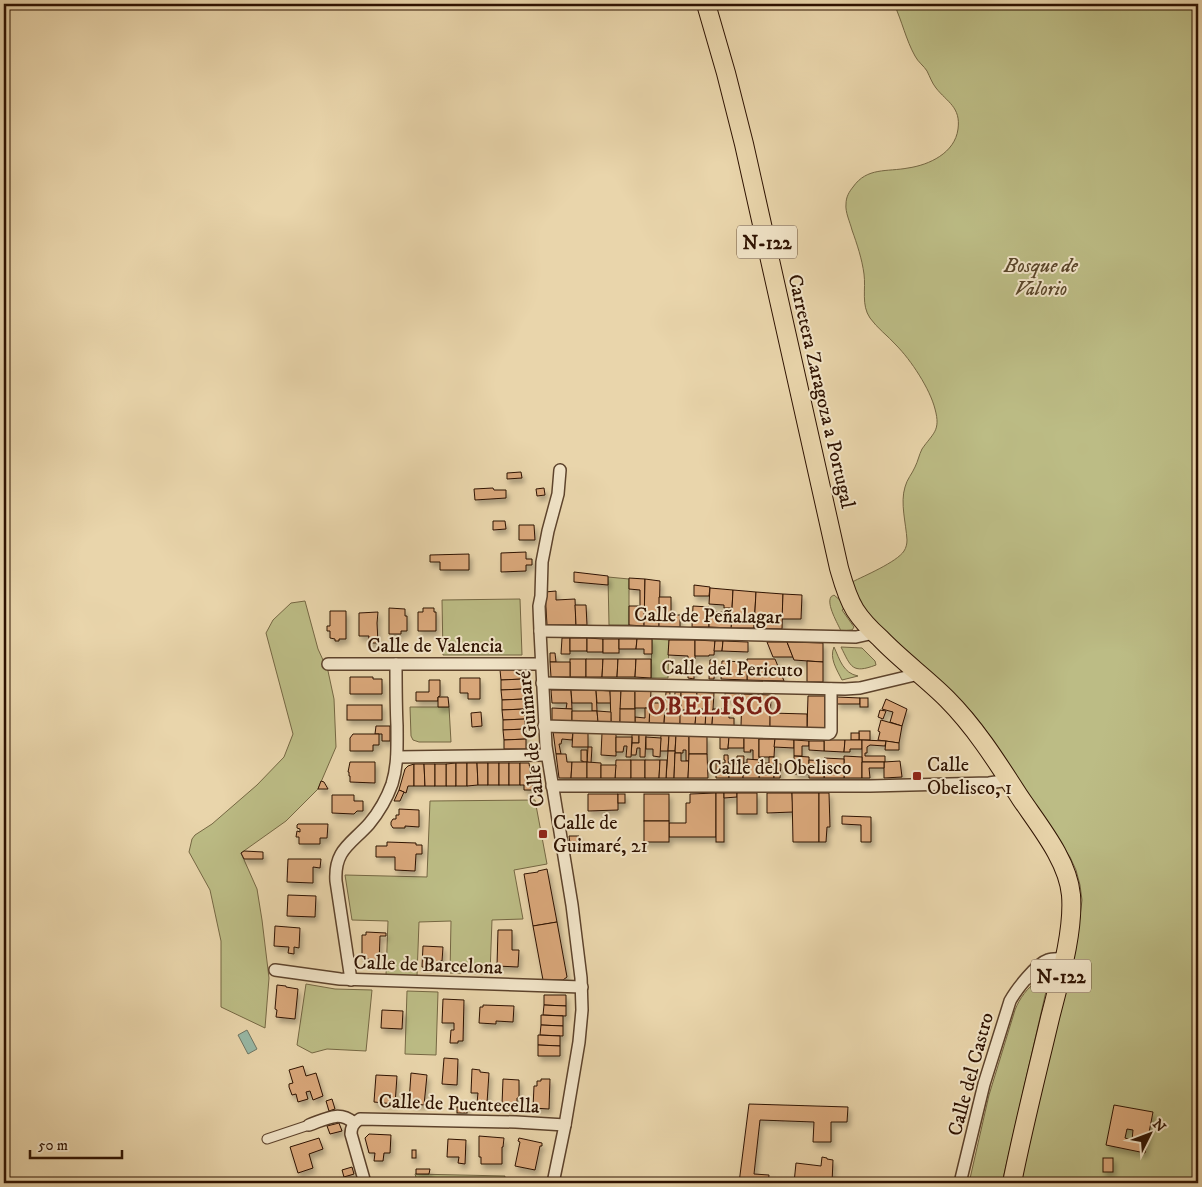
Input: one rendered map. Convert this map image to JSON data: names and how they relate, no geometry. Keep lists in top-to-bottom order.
{
  "streets": {
    "highway": ["N-122", "Carretera Zaragoza a Portugal"],
    "street": [
      "Calle de Peñalagar",
      "Calle de Valencia",
      "Calle del Pericuto",
      "Calle de Guimaré",
      "Calle del Obelisco",
      "Calle de Barcelona",
      "Calle del Castro",
      "Calle de Puentecella"
    ]
  },
  "crossings": [
    ["N-122", "Carretera Zaragoza a Portugal"],
    ["N-122", "Calle de Peñalagar"],
    ["N-122", "Calle del Pericuto"],
    ["N-122", "Calle del Obelisco"],
    ["N-122", "Calle del Castro"],
    ["Carretera Zaragoza a Portugal", "Calle de Peñalagar"],
    ["Calle de Peñalagar", "Calle de Guimaré"],
    ["Calle de Valencia", "Calle de Guimaré"],
    ["Calle del Pericuto", "Calle de Guimaré"],
    ["Calle de Guimaré", "Calle del Obelisco"],
    ["Calle de Guimaré", "Calle de Barcelona"],
    ["Calle de Guimaré", "Calle de Puentecella"]
  ],
  "districts": ["OBELISCO"],
  "parks": ["Bosque de Valorio"],
  "places": {
    "transit": ["Calle Obelisco, 1", "Calle de Guimaré, 21"]
  },
  "scale_bar": "50 m",
  "north": "top right"
}
